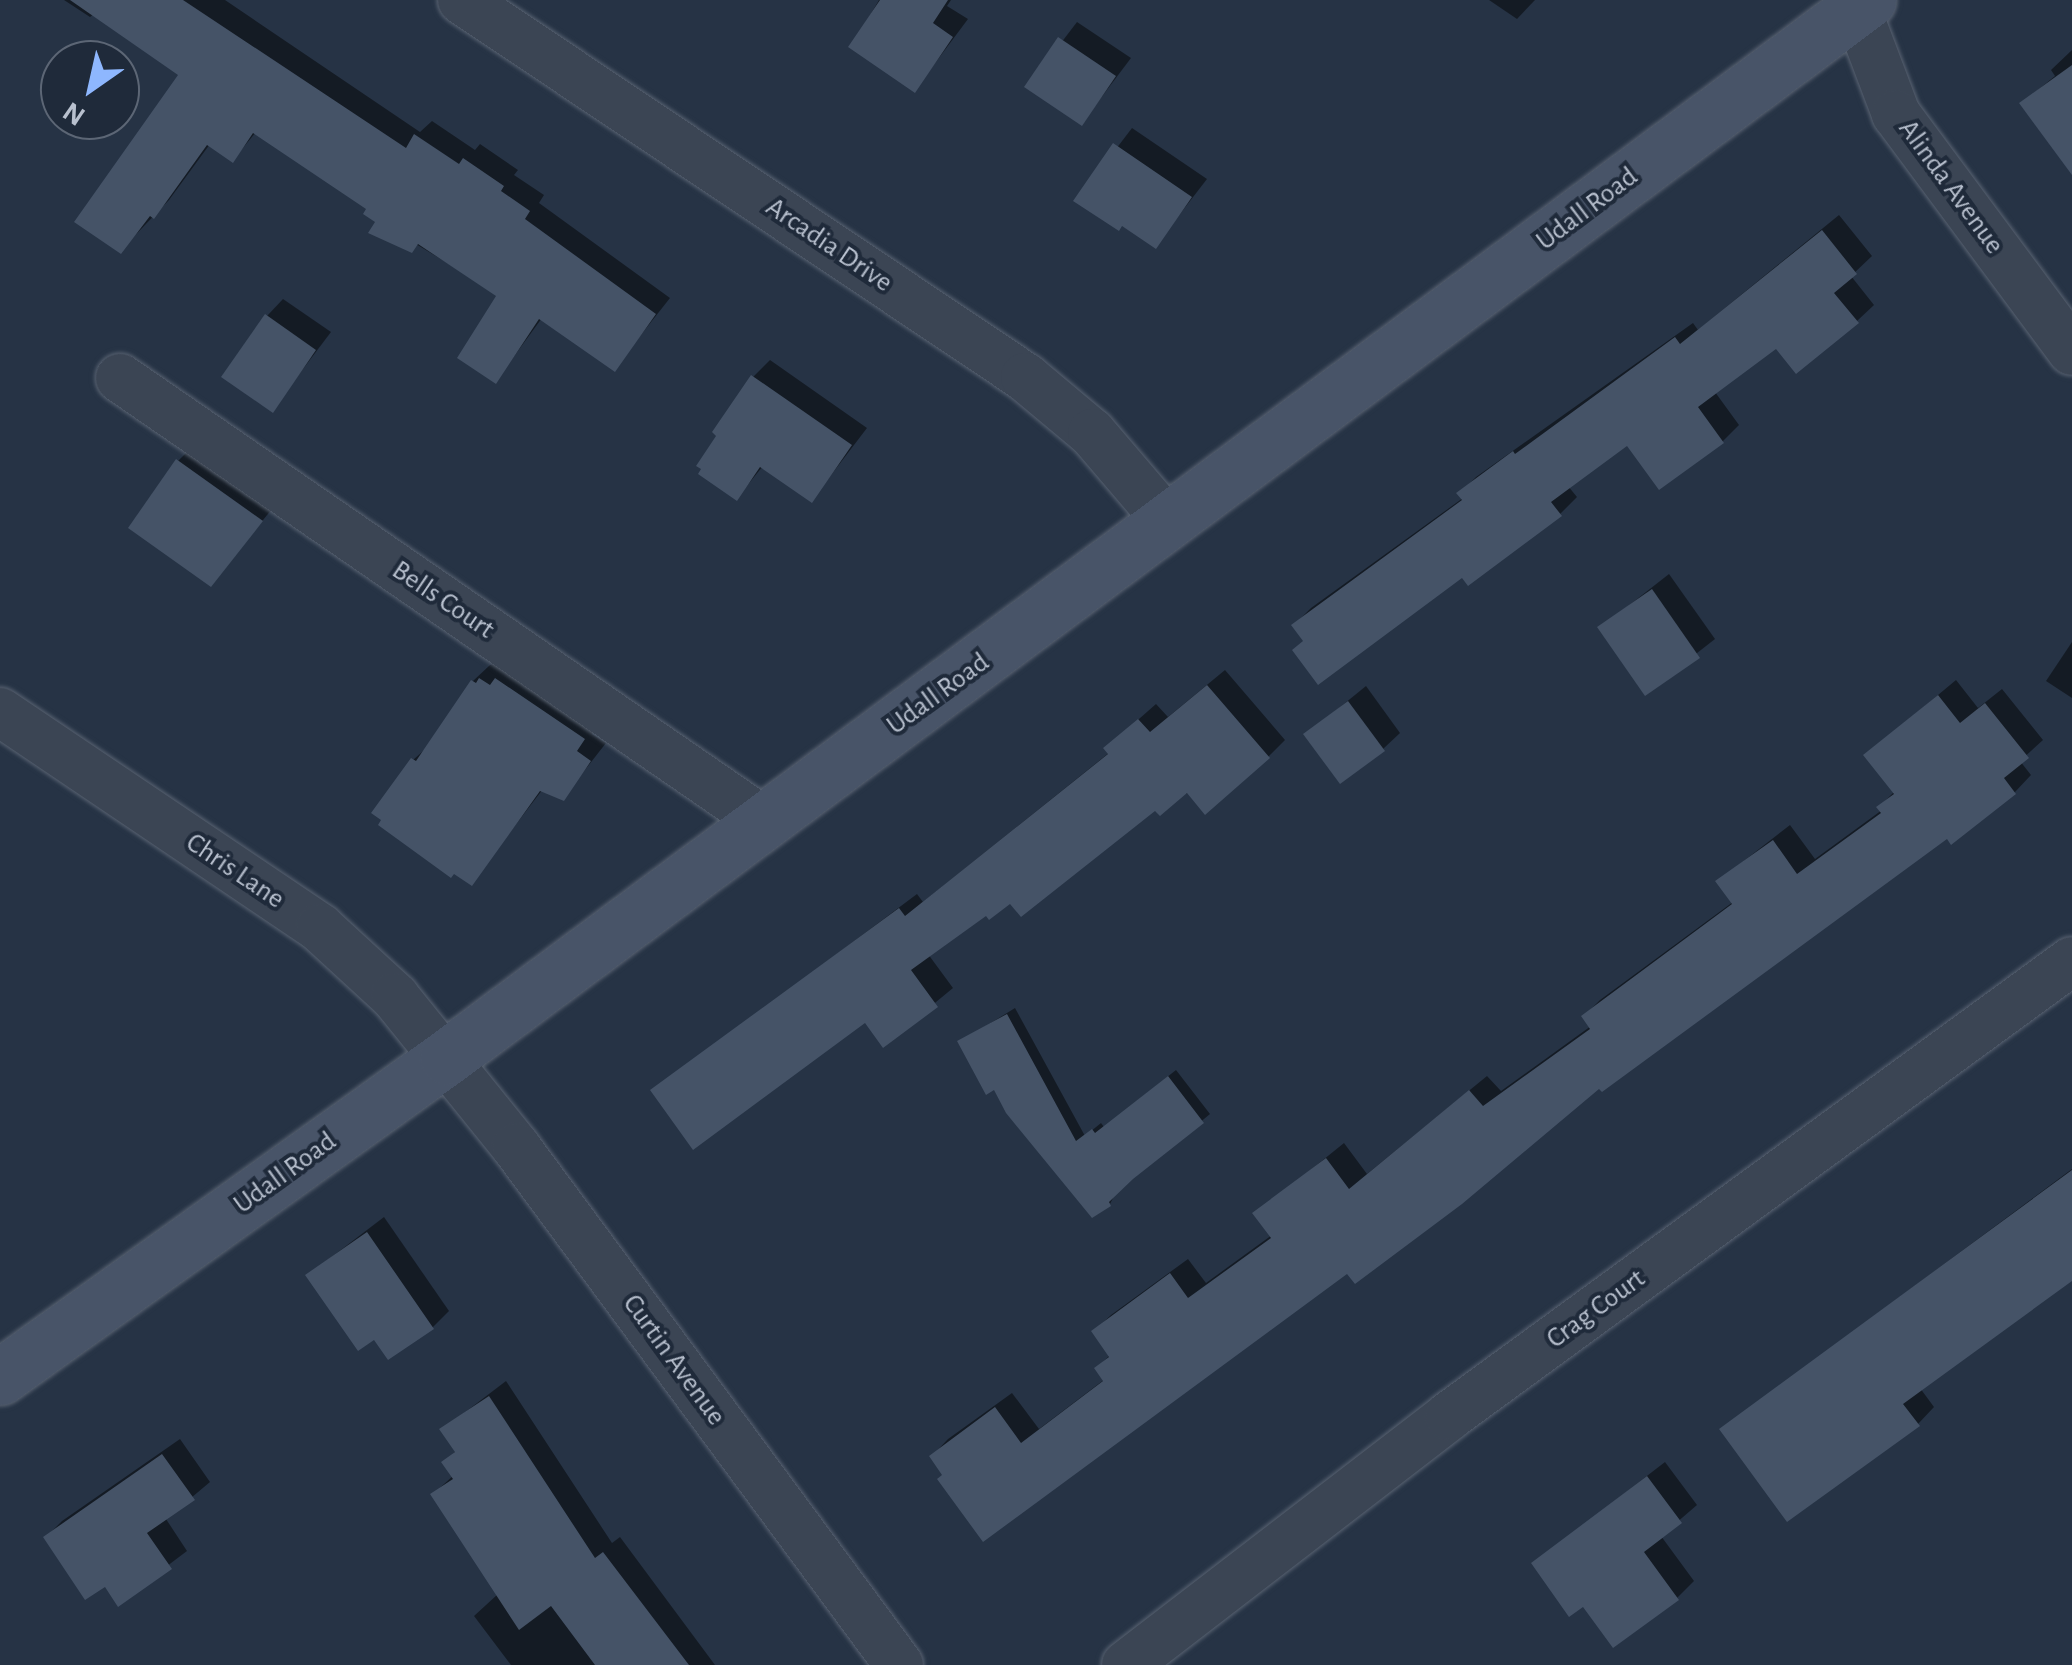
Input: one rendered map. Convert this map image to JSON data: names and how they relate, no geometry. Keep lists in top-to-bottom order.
{
  "streets": {
    "main road": ["Udall Road"],
    "street": [
      "Alinda Avenue",
      "Arcadia Drive",
      "Bells Court",
      "Chris Lane",
      "Crag Court",
      "Curtin Avenue"
    ]
  },
  "crossings": [
    ["Alinda Avenue", "Udall Road"],
    ["Udall Road", "Arcadia Drive"],
    ["Udall Road", "Bells Court"],
    ["Udall Road", "Chris Lane"],
    ["Udall Road", "Curtin Avenue"],
    ["Chris Lane", "Curtin Avenue"]
  ],
  "north": "bottom left"
}
